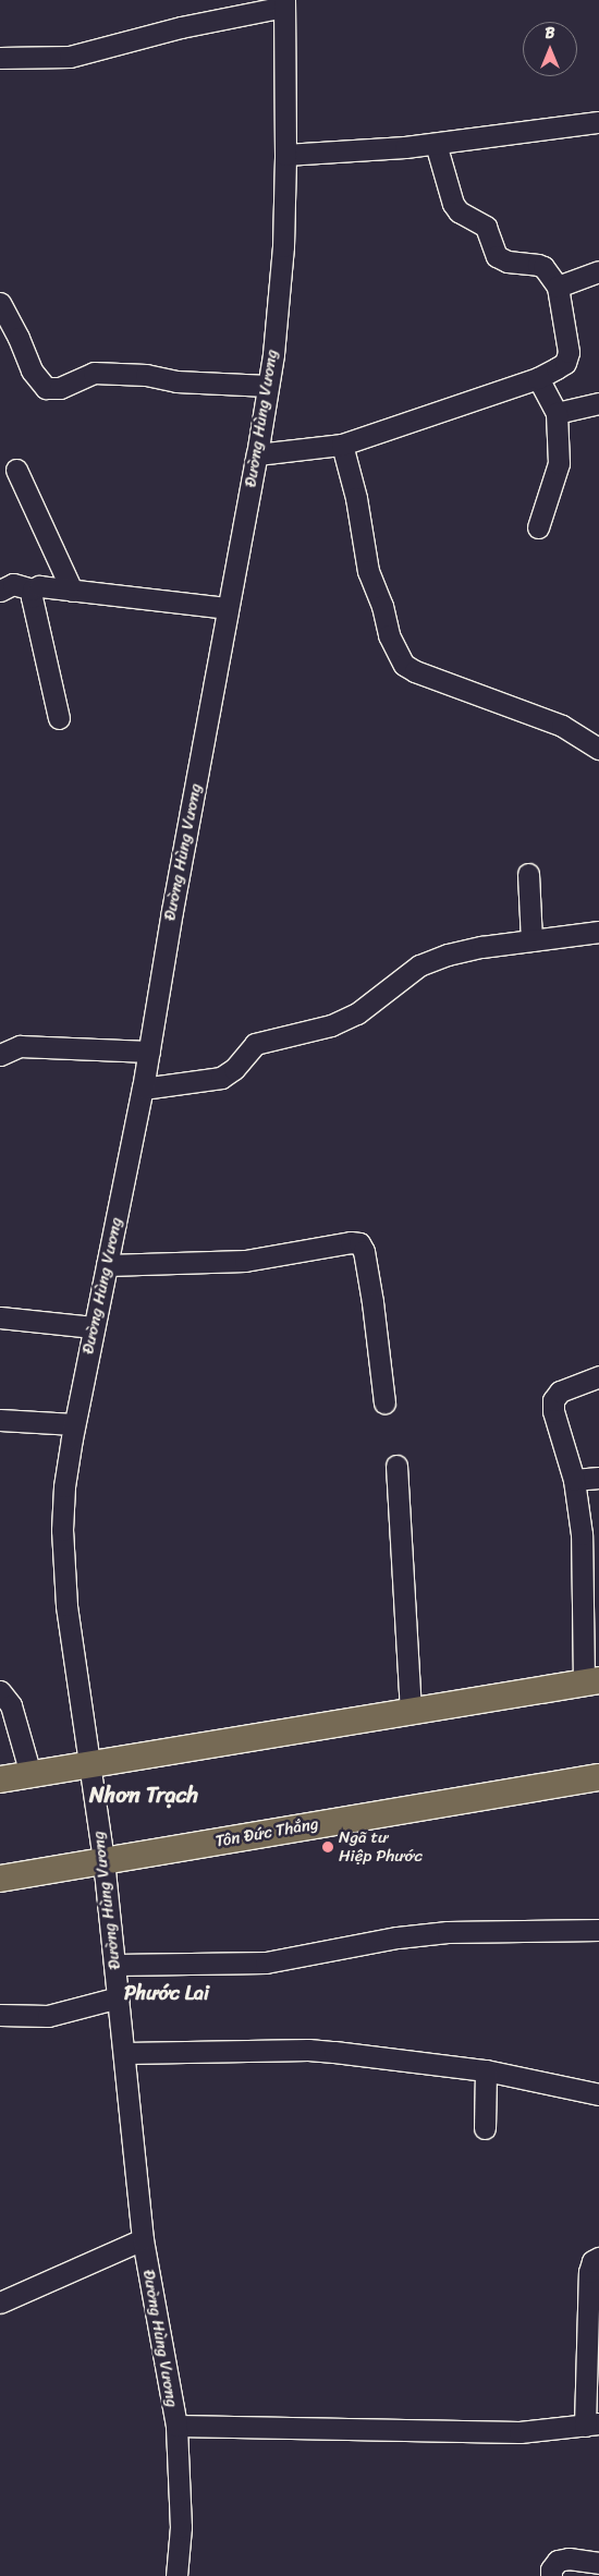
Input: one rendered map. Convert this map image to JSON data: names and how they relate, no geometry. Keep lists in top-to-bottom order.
{
  "streets": {
    "main road": ["Tôn Đức Thắng"],
    "street": ["Đường Hùng Vương"]
  },
  "crossings": [
    ["Đường Hùng Vương", "Tôn Đức Thắng"]
  ],
  "districts": ["Nhơn Trạch", "Phước Lai"],
  "places": ["Ngã tư Hiệp Phước"],
  "north": "top"
}
